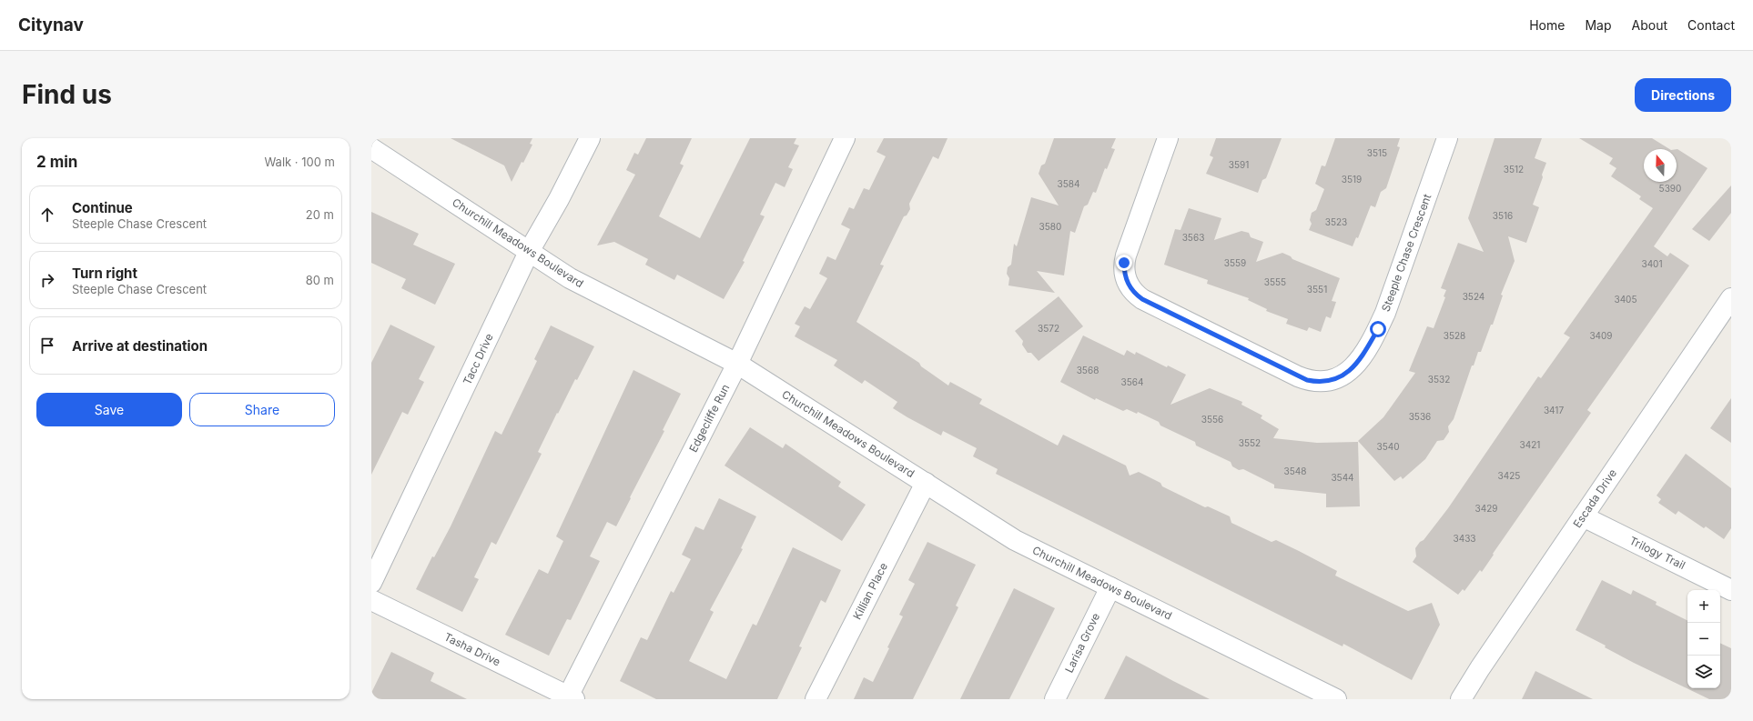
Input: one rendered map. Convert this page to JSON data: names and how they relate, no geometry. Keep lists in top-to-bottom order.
{
  "streets": {
    "street": [
      "Churchill Meadows Boulevard",
      "Steeple Chase Crescent",
      "Tacc Drive",
      "Edgecliffe Run",
      "Escada Drive",
      "Trilogy Trail",
      "Killian Place",
      "Larisa Grove",
      "Tasha Drive"
    ]
  },
  "crossings": [
    ["Churchill Meadows Boulevard", "Tacc Drive"],
    ["Churchill Meadows Boulevard", "Edgecliffe Run"],
    ["Churchill Meadows Boulevard", "Killian Place"],
    ["Churchill Meadows Boulevard", "Larisa Grove"],
    ["Edgecliffe Run", "Tasha Drive"],
    ["Escada Drive", "Trilogy Trail"]
  ],
  "house_numbers": [
    "3515",
    "3591",
    "3512",
    "3519",
    "3584",
    "5390",
    "3516",
    "3523",
    "3580",
    "3563",
    "3559",
    "3401",
    "3555",
    "3551",
    "3524",
    "3405",
    "3572",
    "3528",
    "3409",
    "3568",
    "3532",
    "3564",
    "3417",
    "3536",
    "3556",
    "3552",
    "3421",
    "3540",
    "3548",
    "3425",
    "3544",
    "3429",
    "3433"
  ],
  "north": "top",
  "page": {
    "header": "Citynav",
    "nav": [
      "Home",
      "Map",
      "About",
      "Contact"
    ],
    "buttons": [
      "Directions",
      ["Save", "Share"]
    ],
    "title": "Find us",
    "heading": ["2 min", "Walk · 100 m"],
    "list": [
      ["Continue", "Steeple Chase Crescent", "20 m"],
      ["Turn right", "Steeple Chase Crescent", "80 m"],
      "Arrive at destination"
    ],
    "map_buttons": ["+", "−"]
  }
}
